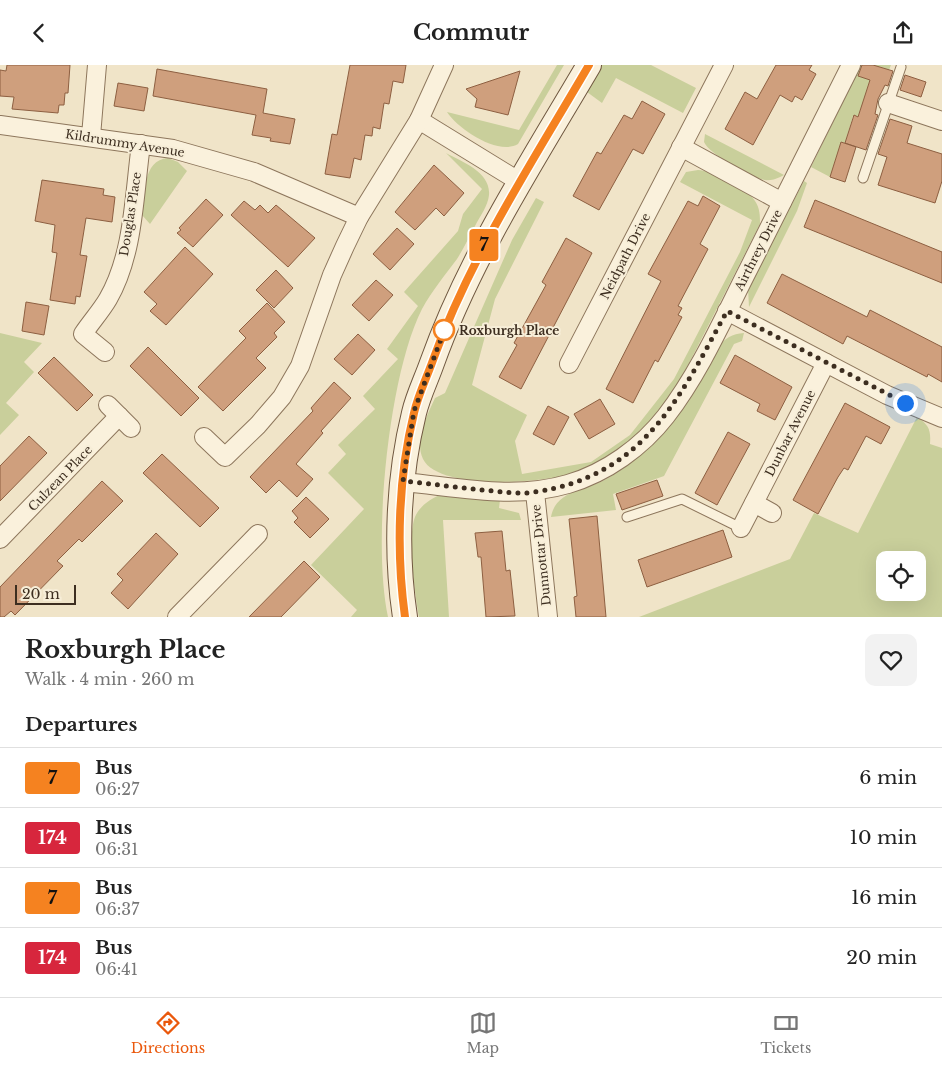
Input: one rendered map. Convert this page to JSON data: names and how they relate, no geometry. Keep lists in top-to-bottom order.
{
  "streets": {
    "street": [
      "Kildrummy Avenue",
      "Douglas Place",
      "Airthrey Drive",
      "Neidpath Drive",
      "Dunbar Avenue",
      "Culzean Place",
      "Dunnottar Drive"
    ]
  },
  "crossings": [
    ["Kildrummy Avenue", "Douglas Place"],
    ["Airthrey Drive", "Dunnottar Drive"]
  ],
  "places": ["Roxburgh Place"],
  "lines": ["bus line 7"],
  "scale_bar": "20 m",
  "page": {
    "header": "Commutr",
    "on_map": "7",
    "scale": "20 m",
    "heading": [
      ["Roxburgh Place", "Walk · 4 min · 260 m"],
      "Departures"
    ],
    "list": [
      {
        "mark": "7",
        "name": "Bus",
        "note": "06:27",
        "value": "6 min"
      },
      {
        "mark": "174",
        "name": "Bus",
        "note": "06:31",
        "value": "10 min"
      },
      {
        "mark": "7",
        "name": "Bus",
        "note": "06:37",
        "value": "16 min"
      },
      {
        "mark": "174",
        "name": "Bus",
        "note": "06:41",
        "value": "20 min"
      }
    ],
    "tabs": ["Directions", "Map", "Tickets"]
  }
}
